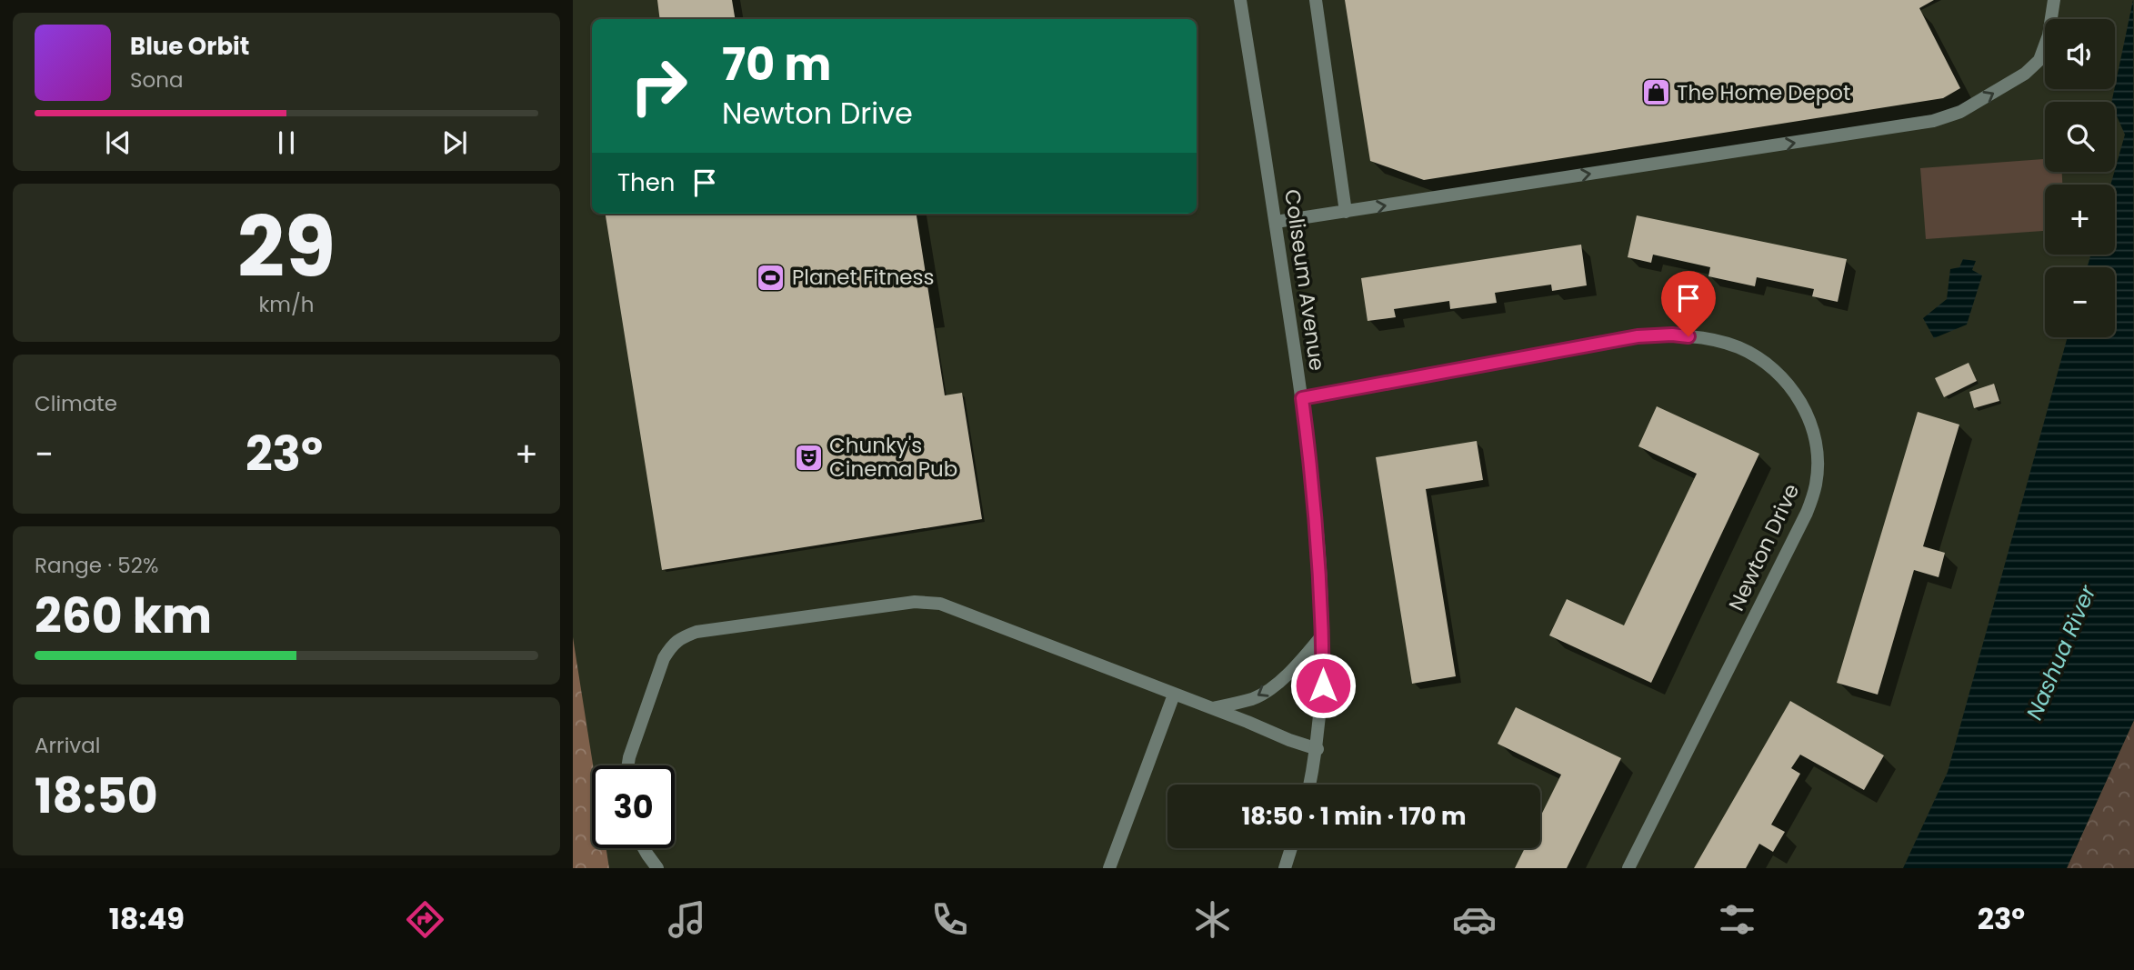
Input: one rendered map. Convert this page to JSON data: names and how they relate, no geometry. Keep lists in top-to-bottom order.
{
  "streets": {
    "street": ["Coliseum Avenue", "Newton Drive"]
  },
  "crossings": [
    ["Coliseum Avenue", "Newton Drive"]
  ],
  "water": ["Nashua River"],
  "places": {
    "shop": ["The Home Depot"],
    "sports": ["Planet Fitness"],
    "theatre": ["Chunky's Cinema Pub"]
  },
  "page": {
    "map_buttons": ["+", "−"],
    "turn": ["70 m", "Newton Drive"],
    "song": ["Blue Orbit", "Sona"],
    "then": "Then",
    "tile": [
      ["29", "km/h"],
      "Climate",
      ["Range · 52%", "260 km"],
      ["Arrival", "18:50"]
    ],
    "heat": ["−", "23°", "+"],
    "limit": "30",
    "trip": "18:50 · 1 min · 170 m",
    "tabs": ["18:49", "23°"]
  }
}
